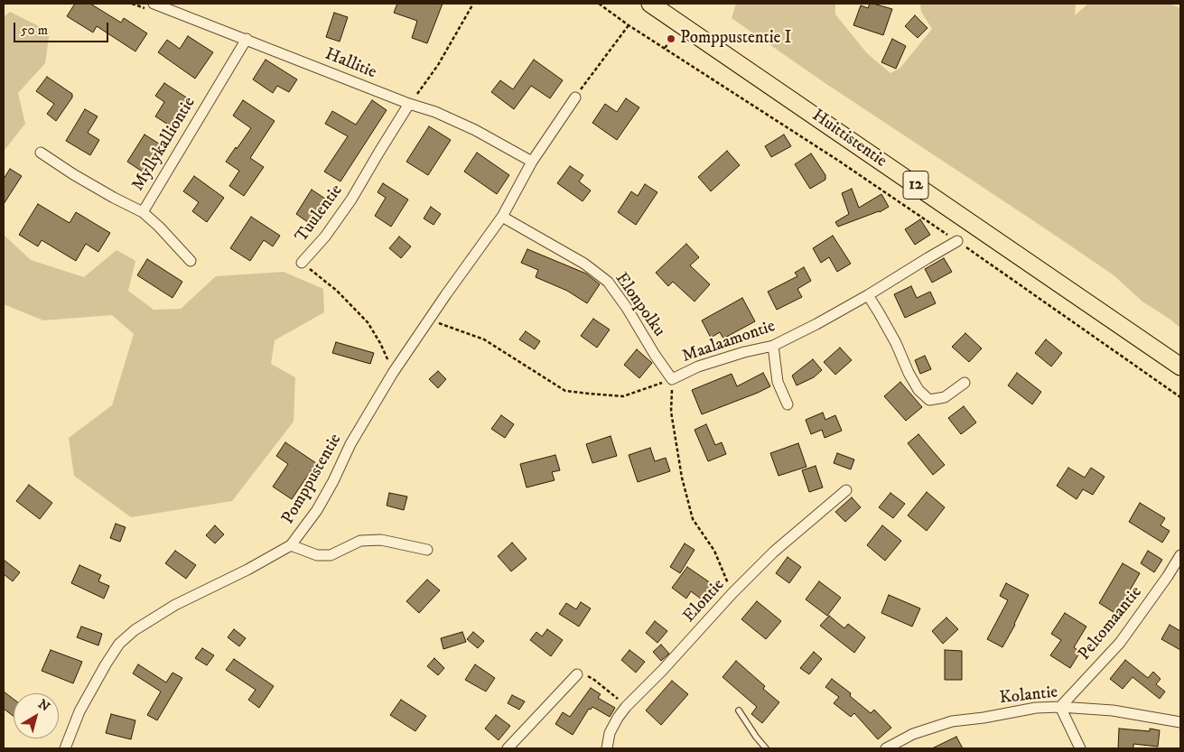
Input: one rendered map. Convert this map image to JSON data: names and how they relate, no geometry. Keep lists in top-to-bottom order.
{
  "streets": {
    "highway": ["Huittistentie", "12"],
    "street": [
      "Hallitie",
      "Myllykalliontie",
      "Tuulentie",
      "Elonpolku",
      "Maalaamontie",
      "Pomppustentie",
      "Elontie",
      "Peltomaantie",
      "Kolantie"
    ]
  },
  "crossings": [
    ["Hallitie", "Myllykalliontie"],
    ["Hallitie", "Tuulentie"],
    ["Hallitie", "Pomppustentie"],
    ["Tuulentie", "Pomppustentie"],
    ["Elonpolku", "Maalaamontie"],
    ["Elonpolku", "Pomppustentie"],
    ["Peltomaantie", "Kolantie"]
  ],
  "places": ["Pomppustentie I"],
  "scale_bar": "50 m",
  "north": "top right"
}
